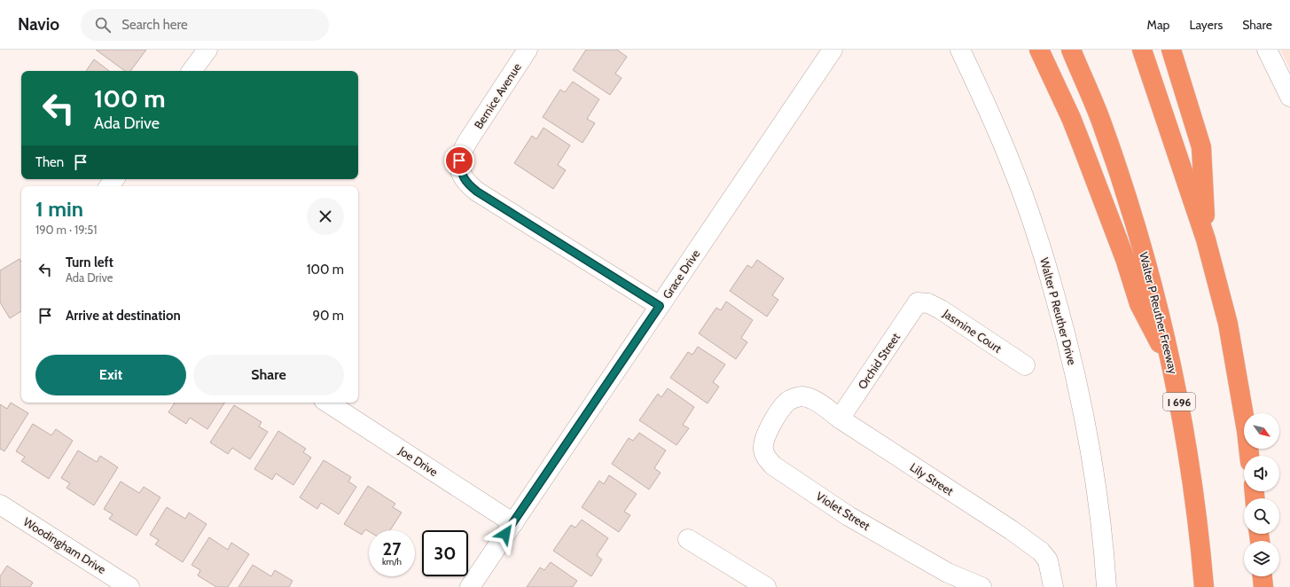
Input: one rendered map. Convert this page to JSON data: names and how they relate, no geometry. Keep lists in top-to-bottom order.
{
  "streets": {
    "highway": ["Walter P Reuther Freeway", "I 696"],
    "street": [
      "Bernice Avenue",
      "Grace Drive",
      "Walter P Reuther Drive",
      "Jasmine Court",
      "Orchid Street",
      "Joe Drive",
      "Lily Street",
      "Violet Street",
      "Woodingham Drive"
    ]
  },
  "crossings": [
    ["Bernice Avenue", "Grace Drive"],
    ["Grace Drive", "Joe Drive"],
    ["Jasmine Court", "Orchid Street"],
    ["Orchid Street", "Lily Street"],
    ["Lily Street", "Violet Street"]
  ],
  "north": "bottom right",
  "page": {
    "header": "Navio",
    "search": "Search here",
    "nav": ["Map", "Layers", "Share"],
    "turn": ["100 m", "Ada Drive"],
    "then": "Then",
    "heading": ["1 min", "190 m · 19:51"],
    "list": [
      {
        "name": "Turn left",
        "note": "Ada Drive",
        "value": "100 m"
      },
      {
        "name": "Arrive at destination",
        "value": "90 m"
      }
    ],
    "buttons": ["Exit", "Share"],
    "speed": "27 km/h",
    "limit": "30"
  }
}
